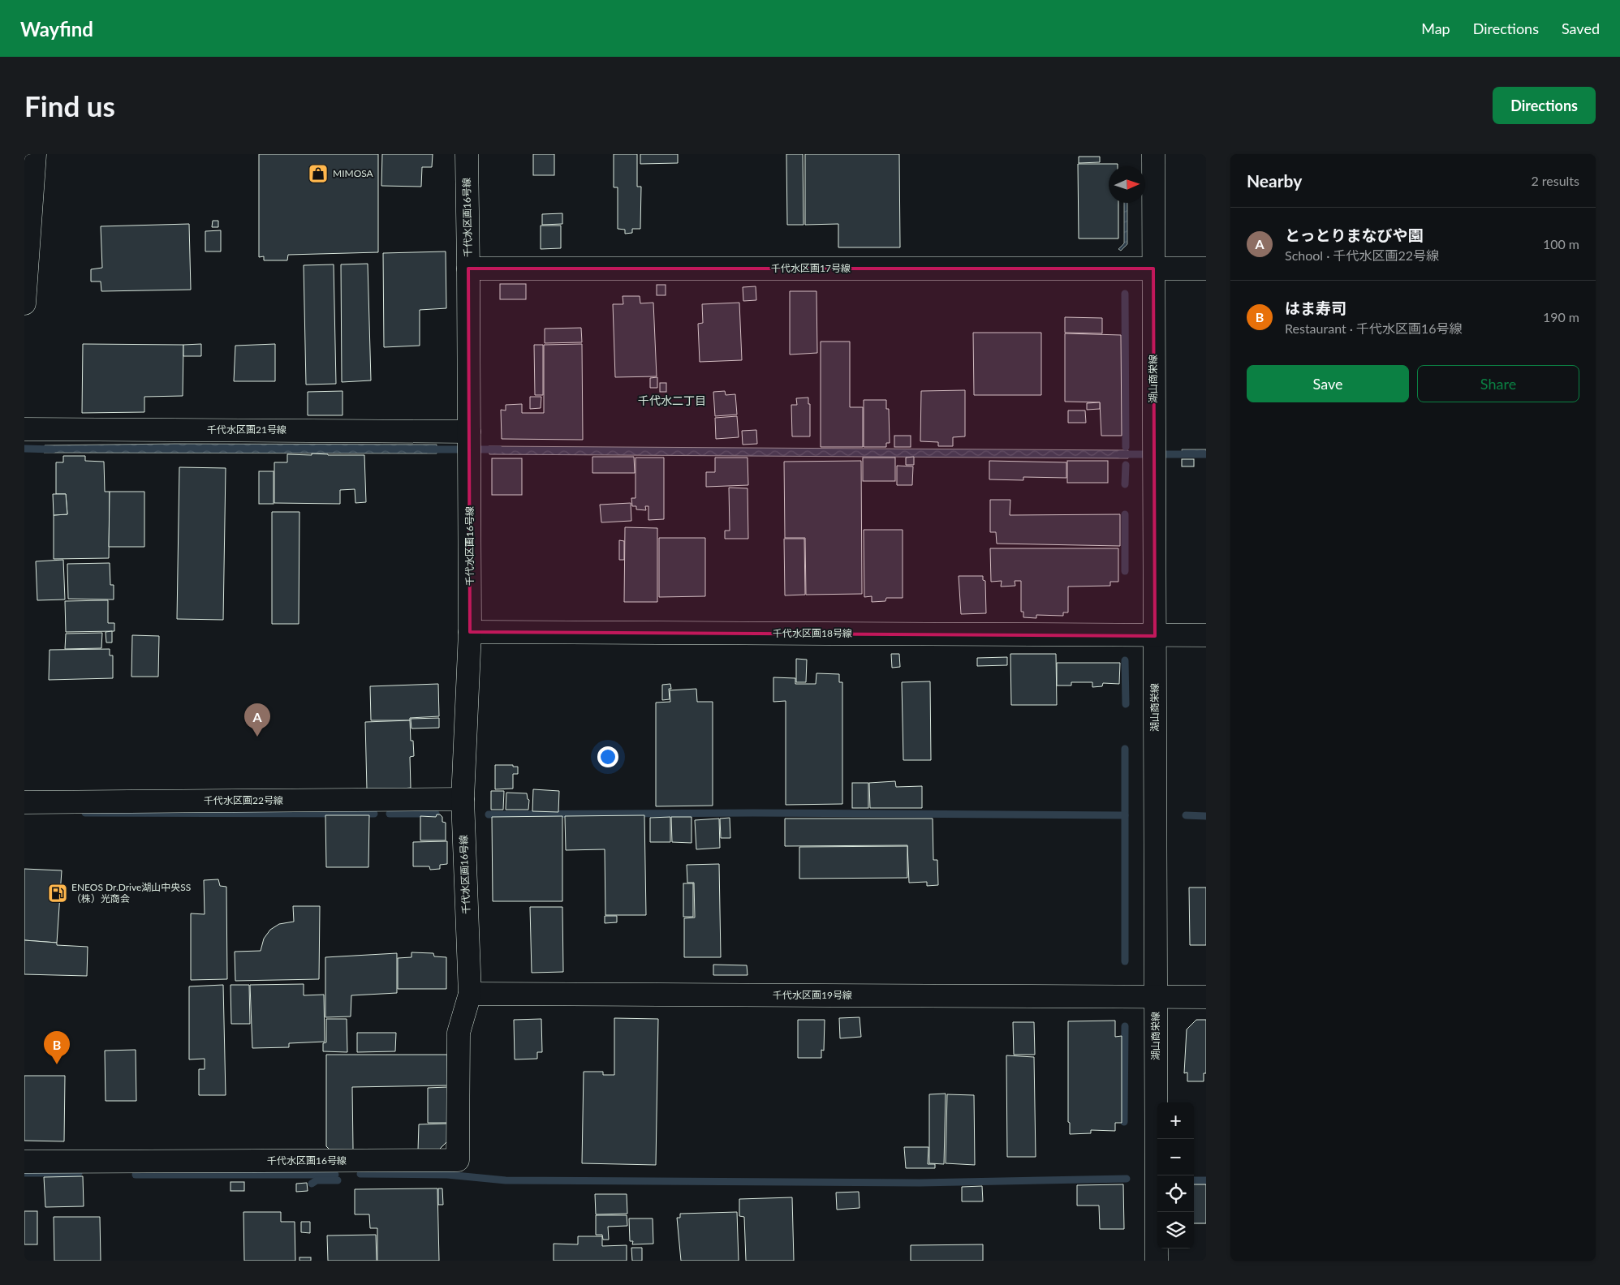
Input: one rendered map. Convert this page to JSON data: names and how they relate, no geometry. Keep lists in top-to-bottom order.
{
  "streets": {
    "street": [
      "千代水区画16号線",
      "千代水区画17号線",
      "湖山商栄線",
      "千代水区画21号線",
      "千代水区画18号線",
      "千代水区画22号線",
      "千代水区画19号線"
    ]
  },
  "crossings": [
    ["千代水区画16号線", "千代水区画17号線"],
    ["千代水区画16号線", "千代水区画21号線"],
    ["千代水区画16号線", "千代水区画18号線"],
    ["千代水区画16号線", "千代水区画22号線"],
    ["千代水区画16号線", "千代水区画19号線"],
    ["千代水区画17号線", "湖山商栄線"],
    ["湖山商栄線", "千代水区画18号線"],
    ["湖山商栄線", "千代水区画19号線"]
  ],
  "districts": ["千代水二丁目"],
  "places": {
    "shop": ["MIMOSA"],
    "fuel station": ["ENEOS Dr.Drive湖山中央SS （株）光商会"]
  },
  "north": "right",
  "page": {
    "header": "Wayfind",
    "nav": ["Map", "Directions", "Saved"],
    "buttons": [
      "Directions",
      ["Save", "Share"]
    ],
    "title": "Find us",
    "heading": ["Nearby", "2 results"],
    "list": [
      {
        "mark": "A",
        "name": "とっとりまなびや園",
        "note": "School · 千代水区画22号線",
        "value": "100 m"
      },
      {
        "mark": "B",
        "name": "はま寿司",
        "note": "Restaurant · 千代水区画16号線",
        "value": "190 m"
      }
    ],
    "pins": ["A", "B"],
    "map_buttons": ["+", "−"]
  }
}
